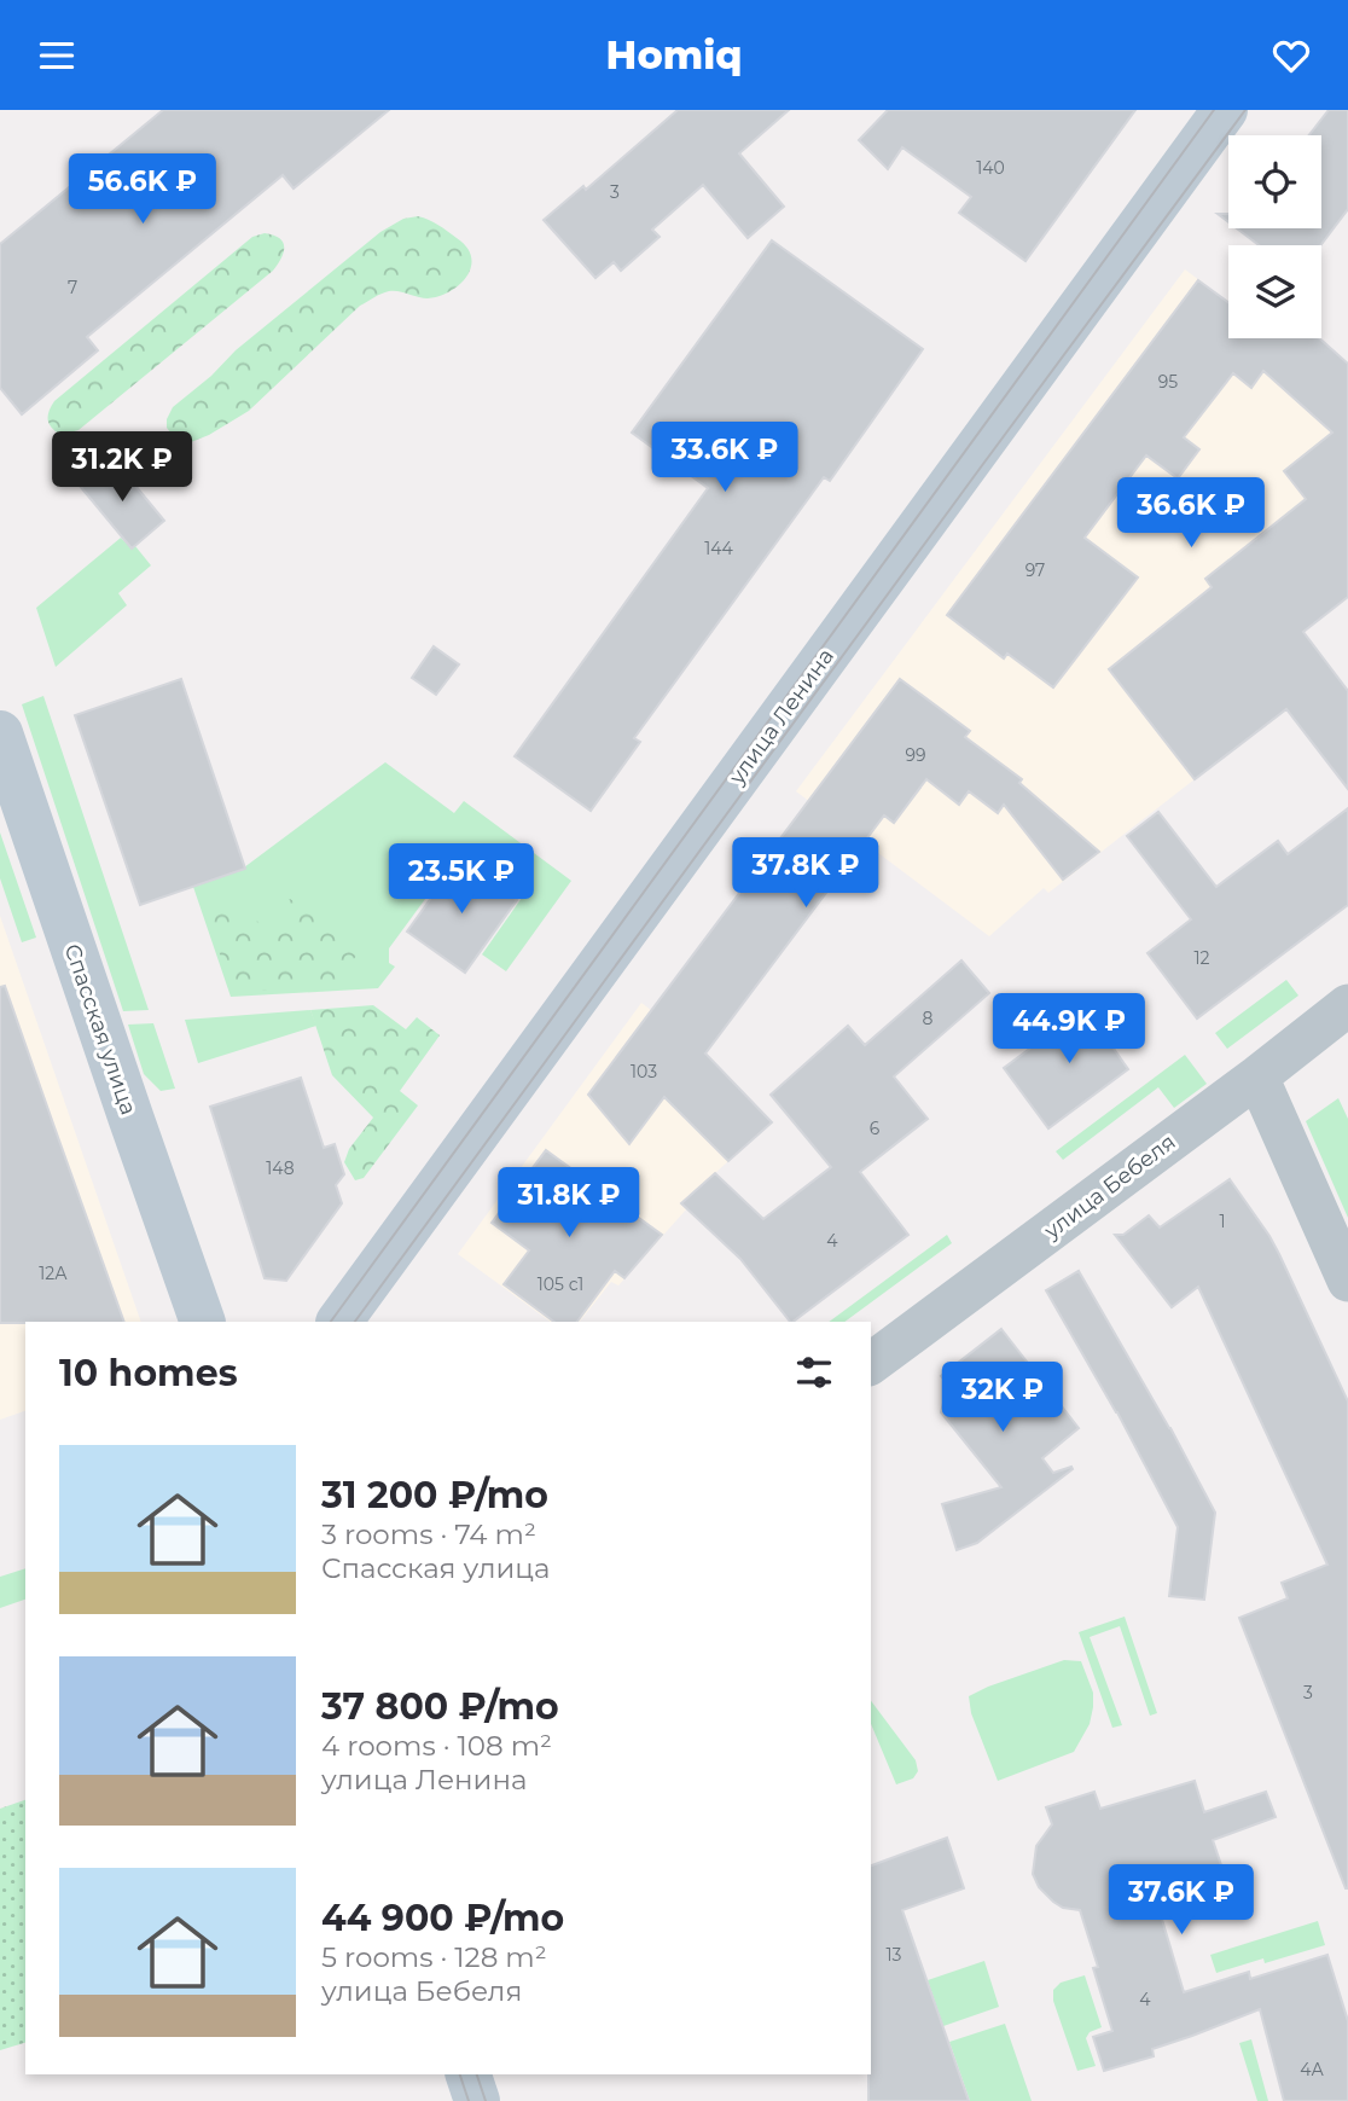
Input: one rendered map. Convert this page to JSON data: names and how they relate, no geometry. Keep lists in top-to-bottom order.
{
  "streets": {
    "street": ["улица Ленина", "Спасская улица", "улица Бебеля"]
  },
  "house_numbers": [
    "140",
    "3",
    "7",
    "95",
    "144",
    "97",
    "99",
    "12",
    "8",
    "103",
    "6",
    "148",
    "1",
    "4",
    "12А",
    "105 с1",
    "3",
    "13",
    "4",
    "4А"
  ],
  "page": {
    "header": "Homiq",
    "price": [
      "56.6K ₽",
      "33.6K ₽",
      "31.2K ₽",
      "36.6K ₽",
      "37.8K ₽",
      "23.5K ₽",
      "44.9K ₽",
      "31.8K ₽",
      "32K ₽",
      "37.6K ₽"
    ],
    "heading": "10 homes",
    "list": [
      {
        "name": "31 200 ₽/mo",
        "note": "3 rooms · 74 m² · Спасская улица"
      },
      {
        "name": "37 800 ₽/mo",
        "note": "4 rooms · 108 m² · улица Ленина"
      },
      {
        "name": "44 900 ₽/mo",
        "note": "5 rooms · 128 m² · улица Бебеля"
      }
    ]
  }
}
